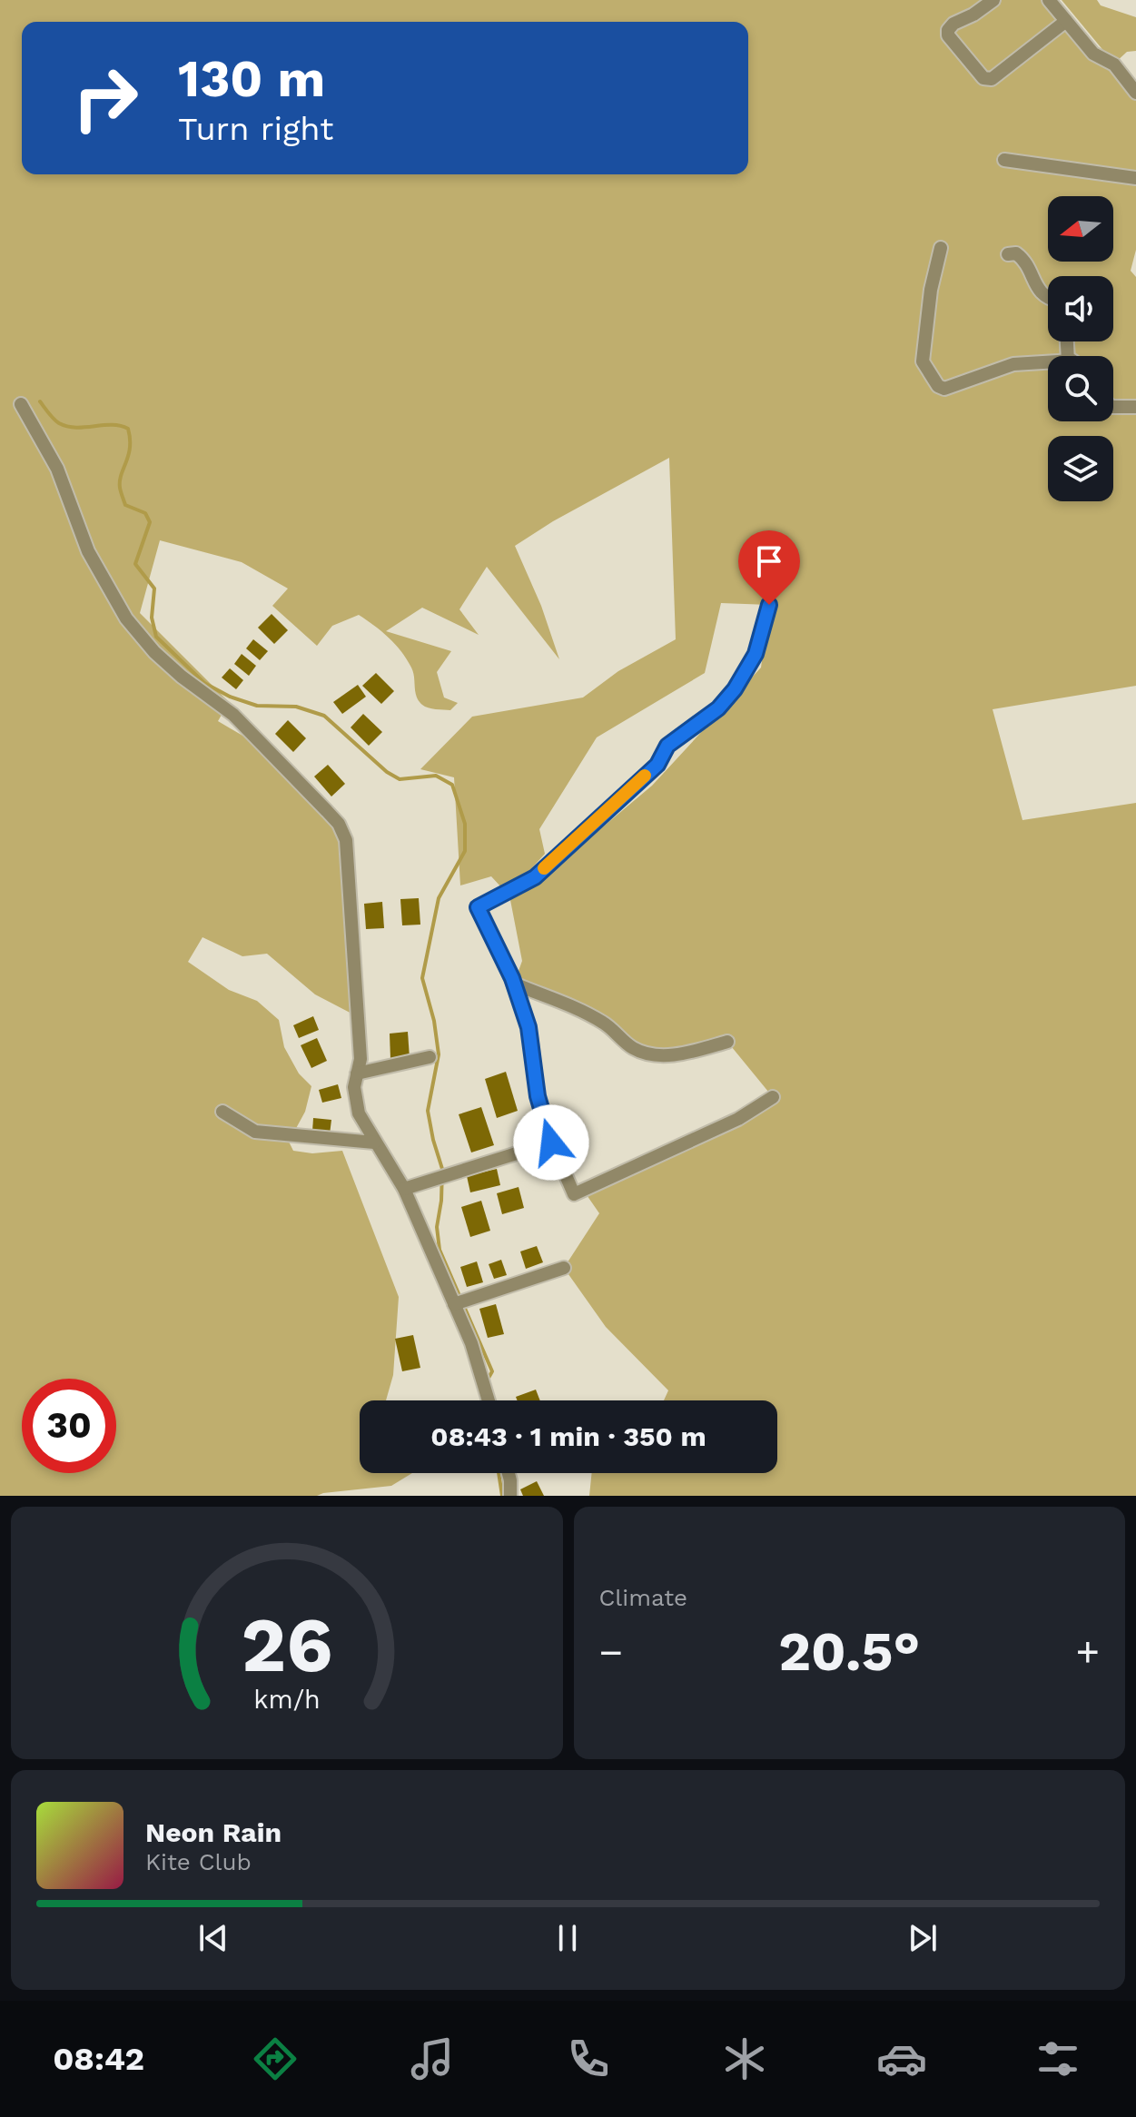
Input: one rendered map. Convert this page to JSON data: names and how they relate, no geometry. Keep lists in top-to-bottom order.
{
  "north": "left",
  "page": {
    "turn": ["130 m", "Turn right"],
    "limit": "30",
    "trip": "08:43 · 1 min · 350 m",
    "tile": "Climate",
    "heat": ["−", "20.5°", "+"],
    "song": ["Neon Rain", "Kite Club"],
    "tabs": "08:42",
    "gauge": ["26", "km/h"]
  }
}
